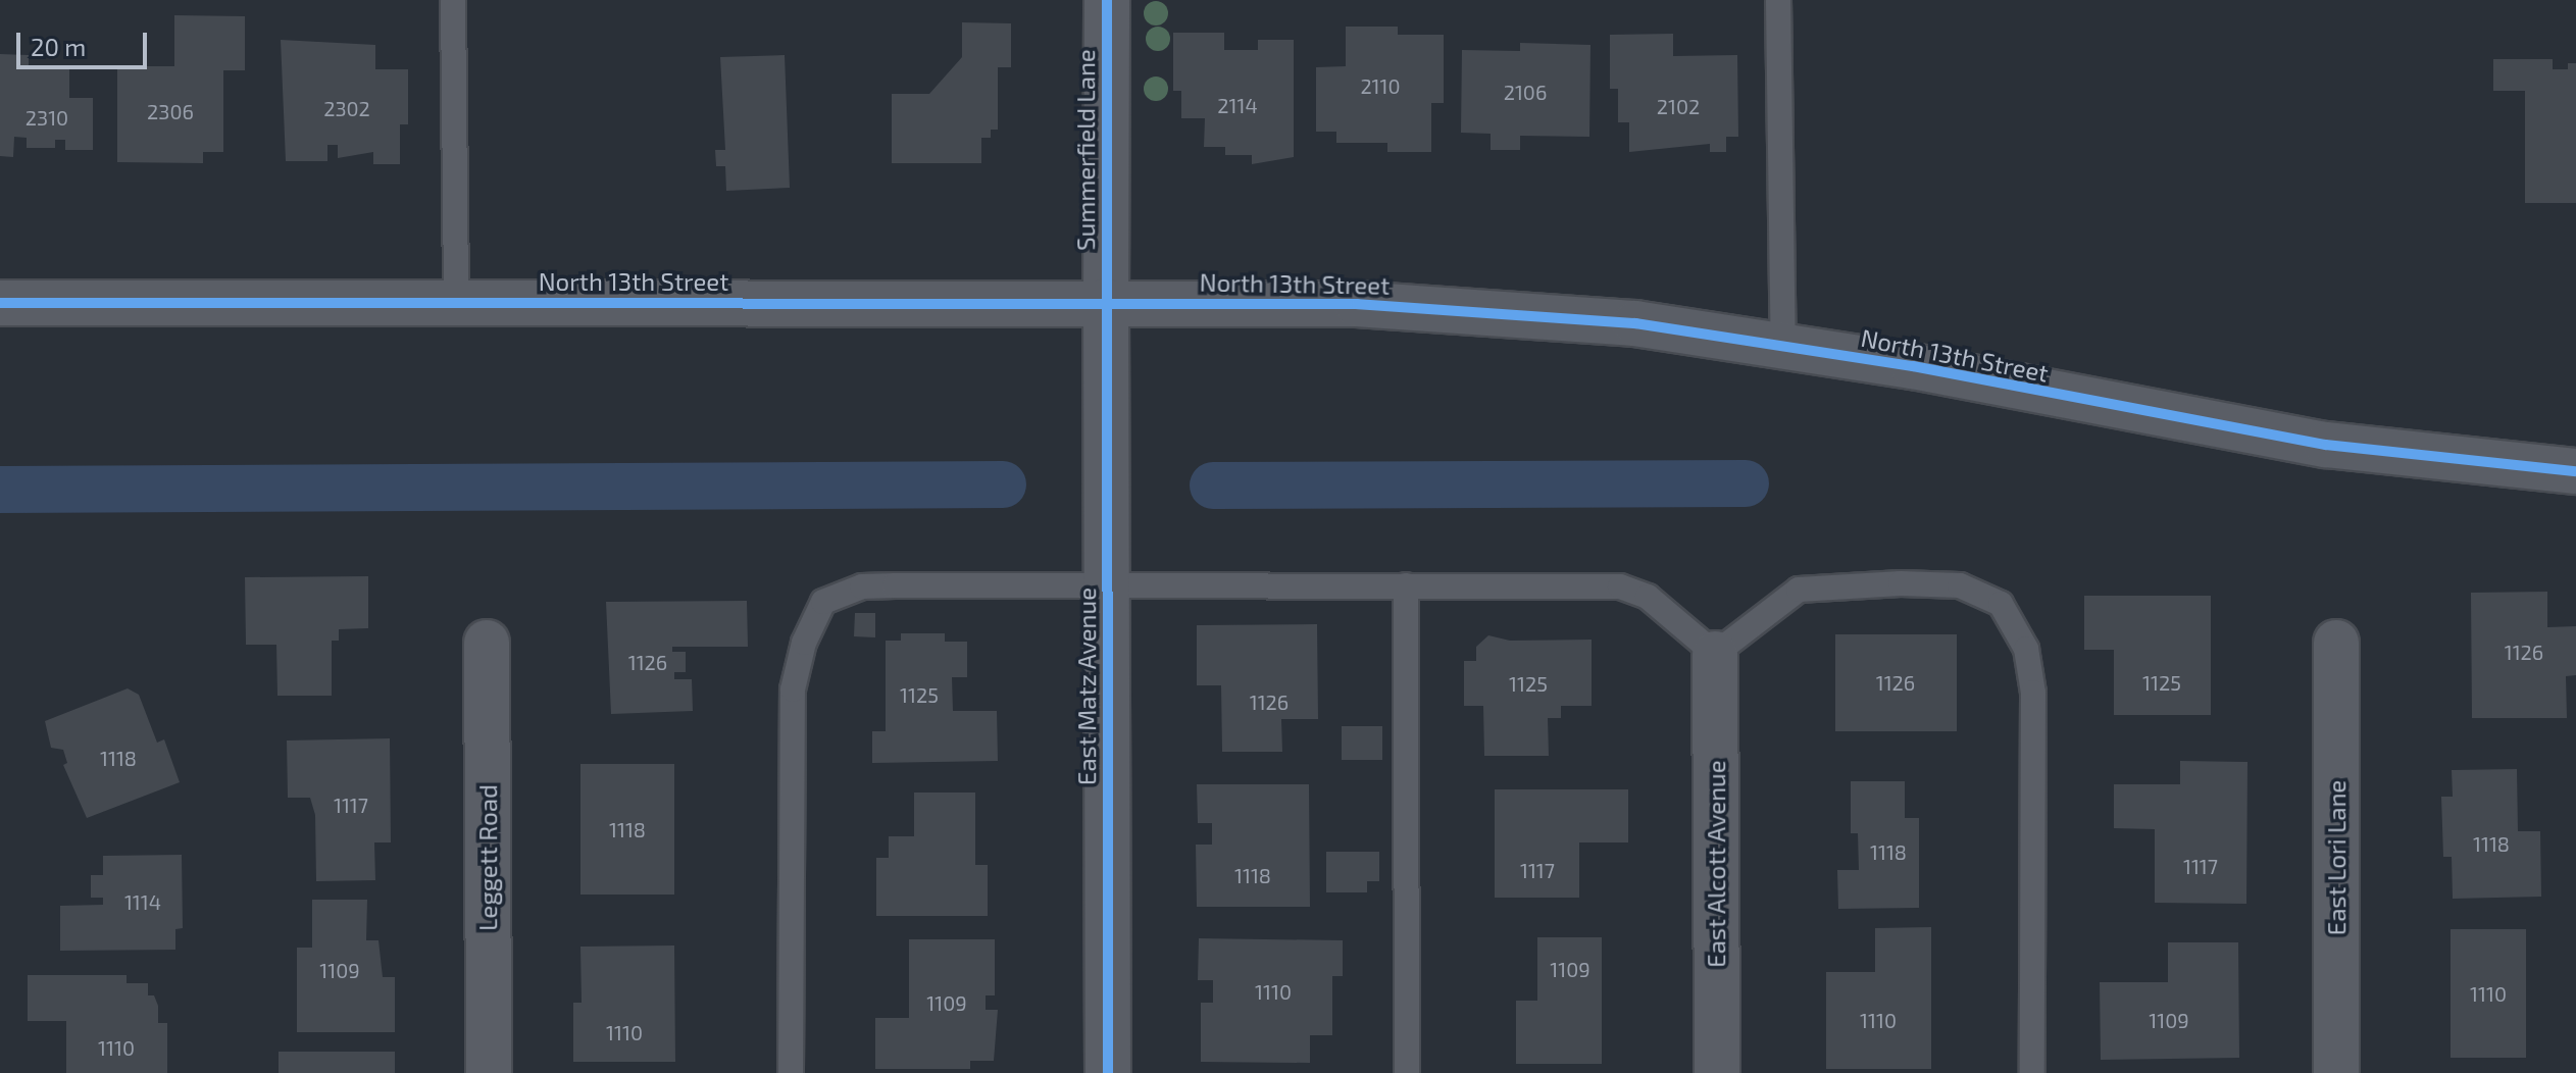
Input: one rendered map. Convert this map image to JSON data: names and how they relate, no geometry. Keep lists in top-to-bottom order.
{
  "streets": {
    "street": [
      "Summerfield Lane",
      "North 13th Street",
      "East Matz Avenue",
      "Leggett Road",
      "East Lori Lane",
      "East Alcott Avenue"
    ]
  },
  "crossings": [
    ["Summerfield Lane", "North 13th Street"],
    ["Summerfield Lane", "East Matz Avenue"],
    ["North 13th Street", "East Matz Avenue"]
  ],
  "house_numbers": [
    "2110",
    "2106",
    "2114",
    "2102",
    "2302",
    "2306",
    "2310",
    "1126",
    "1126",
    "1126",
    "1125",
    "1125",
    "1125",
    "1126",
    "1118",
    "1117",
    "1118",
    "1118",
    "1118",
    "1117",
    "1117",
    "1118",
    "1114",
    "1109",
    "1109",
    "1110",
    "1110",
    "1109",
    "1110",
    "1109",
    "1110",
    "1110"
  ],
  "scale_bar": "20 m"
}
